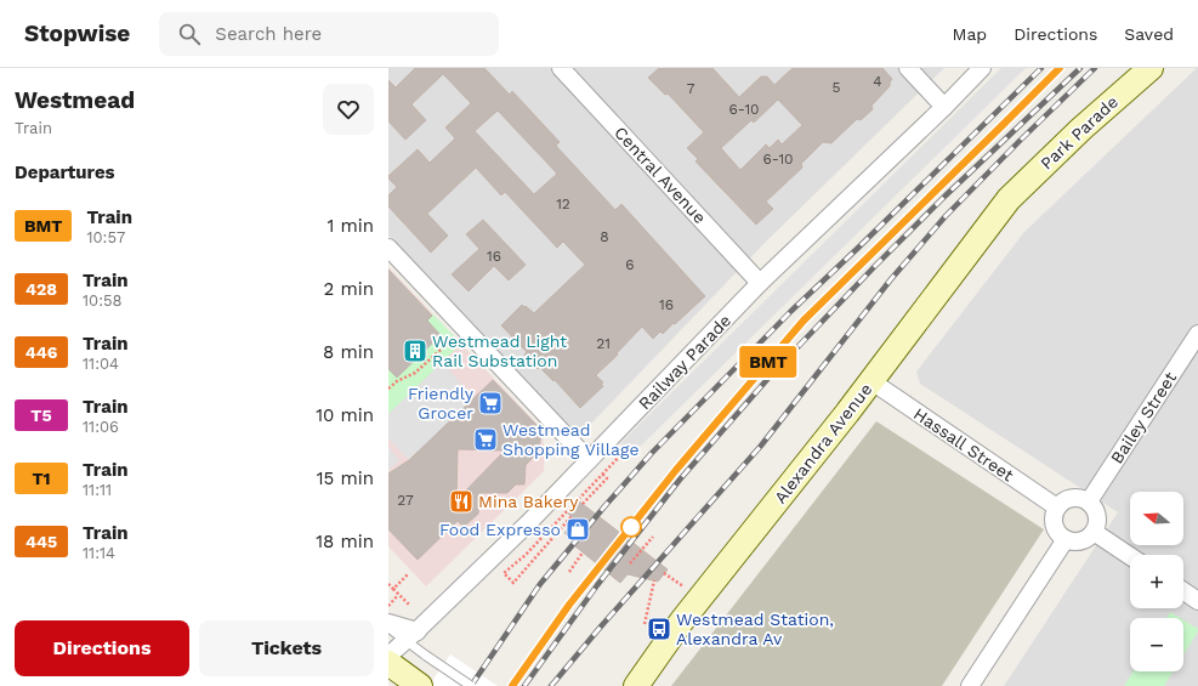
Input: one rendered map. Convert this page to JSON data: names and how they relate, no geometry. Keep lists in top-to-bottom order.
{
  "streets": {
    "street": [
      "Park Parade",
      "Central Avenue",
      "Railway Parade",
      "Bailey Street",
      "Alexandra Avenue",
      "Hassall Street"
    ]
  },
  "crossings": [
    ["Park Parade", "Alexandra Avenue"],
    ["Central Avenue", "Railway Parade"],
    ["Bailey Street", "Hassall Street"],
    ["Alexandra Avenue", "Hassall Street"]
  ],
  "places": {
    "building": ["Westmead Light Rail Substation"],
    "supermarket": ["Friendly Grocer", "Westmead Shopping Village"],
    "restaurant": ["Mina Bakery"],
    "shop": ["Food Expresso"],
    "bus stop": ["Westmead Station, Alexandra Av"]
  },
  "house_numbers": [
    "4",
    "5",
    "7",
    "6-10",
    "6-10",
    "12",
    "8",
    "16",
    "6",
    "16",
    "21",
    "27"
  ],
  "north": "left",
  "page": {
    "header": "Stopwise",
    "search": "Search here",
    "nav": ["Map", "Directions", "Saved"],
    "heading": [
      ["Westmead", "Train"],
      "Departures"
    ],
    "on_map": "BMT",
    "list": [
      {
        "mark": "BMT",
        "name": "Train",
        "note": "10:57",
        "value": "1 min"
      },
      {
        "mark": "428",
        "name": "Train",
        "note": "10:58",
        "value": "2 min"
      },
      {
        "mark": "446",
        "name": "Train",
        "note": "11:04",
        "value": "8 min"
      },
      {
        "mark": "T5",
        "name": "Train",
        "note": "11:06",
        "value": "10 min"
      },
      {
        "mark": "T1",
        "name": "Train",
        "note": "11:11",
        "value": "15 min"
      },
      {
        "mark": "445",
        "name": "Train",
        "note": "11:14",
        "value": "18 min"
      }
    ],
    "map_buttons": ["+", "−"],
    "buttons": ["Directions", "Tickets"]
  }
}
